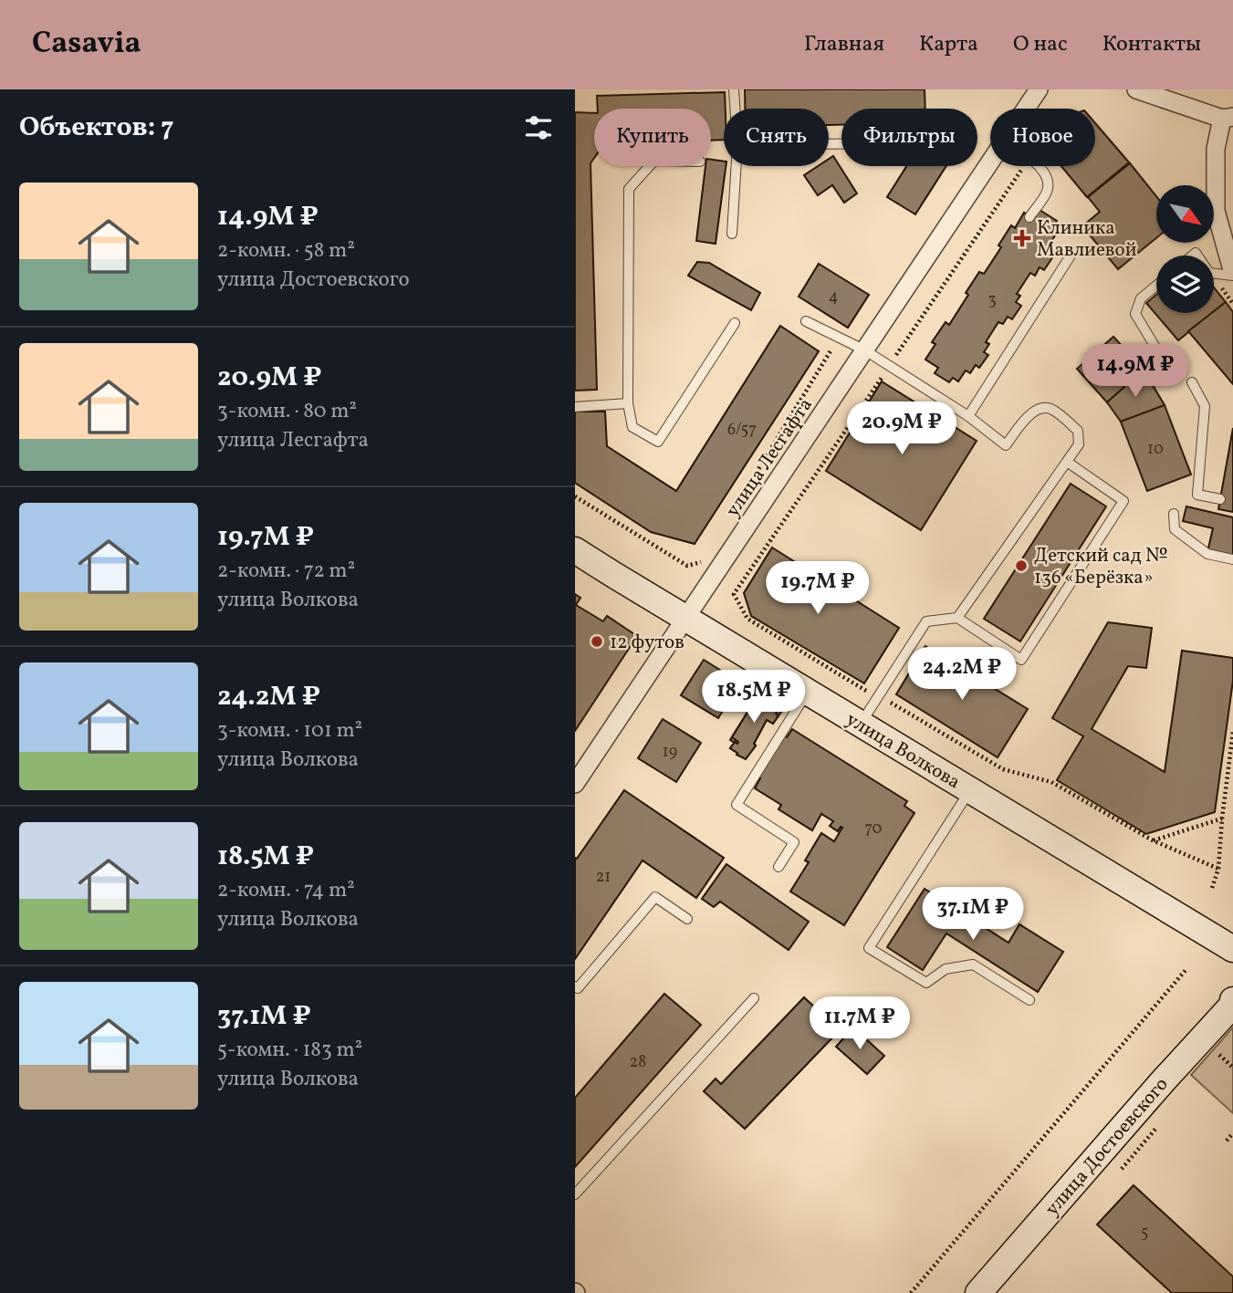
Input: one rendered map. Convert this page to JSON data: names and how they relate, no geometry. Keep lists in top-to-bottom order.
{
  "streets": {
    "main road": ["улица Волкова", "улица Достоевского"],
    "street": ["улица Лесгафта"]
  },
  "crossings": [
    ["улица Лесгафта", "улица Волкова"]
  ],
  "places": {
    "health": ["Клиника Мавлиевой"],
    "other": ["Детский сад № 136 «Берёзка»", "12 футов"]
  },
  "house_numbers": [
    "4",
    "3",
    "6/57",
    "10",
    "19",
    "70",
    "21",
    "28",
    "5"
  ],
  "north": "bottom right",
  "page": {
    "header": "Casavia",
    "nav": [
      "Главная",
      "Карта",
      "О нас",
      "Контакты"
    ],
    "heading": "Объектов: 7",
    "chip": [
      "Купить",
      "Снять",
      "Фильтры",
      "Новое"
    ],
    "list": [
      {
        "name": "14.9M ₽",
        "note": "2-комн. · 58 m² · улица Достоевского"
      },
      {
        "name": "20.9M ₽",
        "note": "3-комн. · 80 m² · улица Лесгафта"
      },
      {
        "name": "19.7M ₽",
        "note": "2-комн. · 72 m² · улица Волкова"
      },
      {
        "name": "24.2M ₽",
        "note": "3-комн. · 101 m² · улица Волкова"
      },
      {
        "name": "18.5M ₽",
        "note": "2-комн. · 74 m² · улица Волкова"
      },
      {
        "name": "37.1M ₽",
        "note": "5-комн. · 183 m² · улица Волкова"
      }
    ],
    "price": [
      "14.9M ₽",
      "20.9M ₽",
      "19.7M ₽",
      "24.2M ₽",
      "18.5M ₽",
      "37.1M ₽",
      "11.7M ₽"
    ]
  }
}
